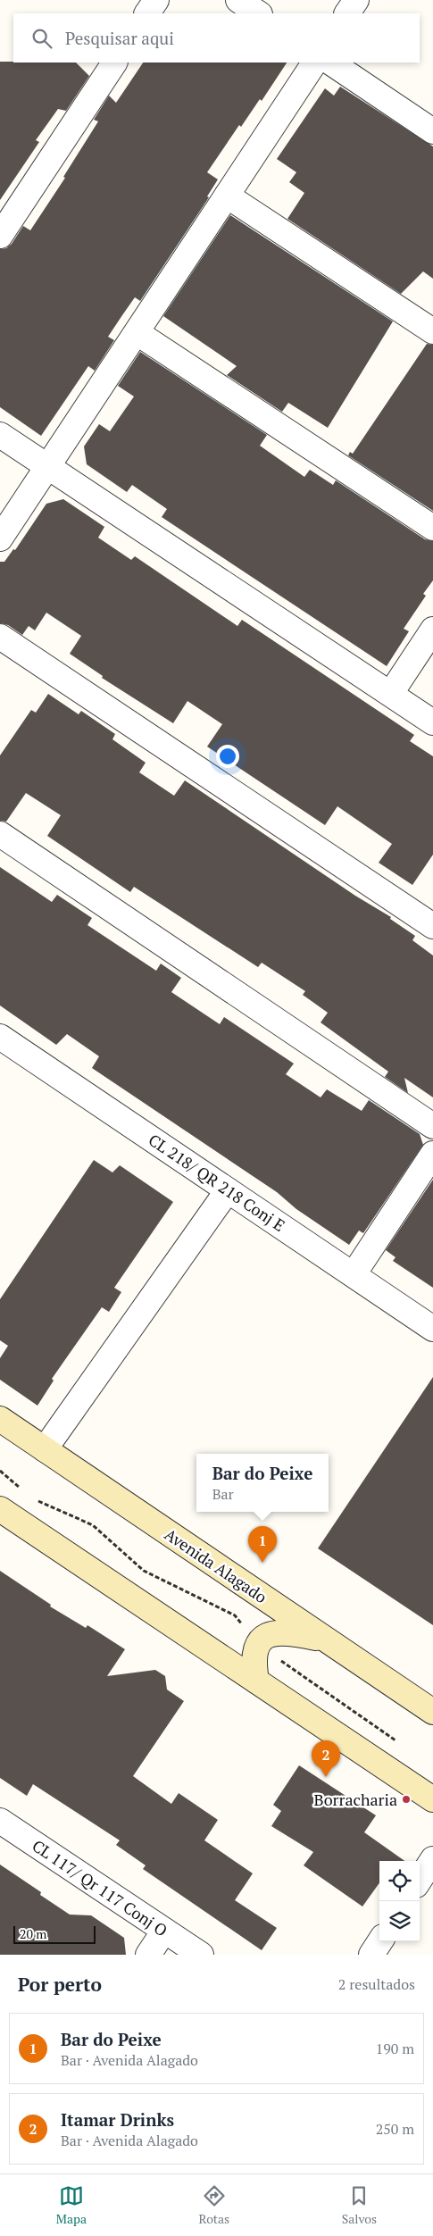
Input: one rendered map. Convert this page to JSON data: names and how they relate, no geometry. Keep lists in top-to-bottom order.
{
  "streets": {
    "main road": ["Avenida Alagado"],
    "street": ["CL 218/ QR 218 Conj E", "CL 117/ Qr 117 Conj O"]
  },
  "places": ["Borracharia"],
  "scale_bar": "20 m",
  "page": {
    "search": "Pesquisar aqui",
    "popup": ["Bar do Peixe", "Bar"],
    "pins": ["1", "2"],
    "scale": "20 m",
    "heading": ["Por perto", "2 resultados"],
    "list": [
      {
        "mark": "1",
        "name": "Bar do Peixe",
        "note": "Bar · Avenida Alagado",
        "value": "190 m"
      },
      {
        "mark": "2",
        "name": "Itamar Drinks",
        "note": "Bar · Avenida Alagado",
        "value": "250 m"
      }
    ],
    "nav": ["Mapa", "Rotas", "Salvos"]
  }
}
